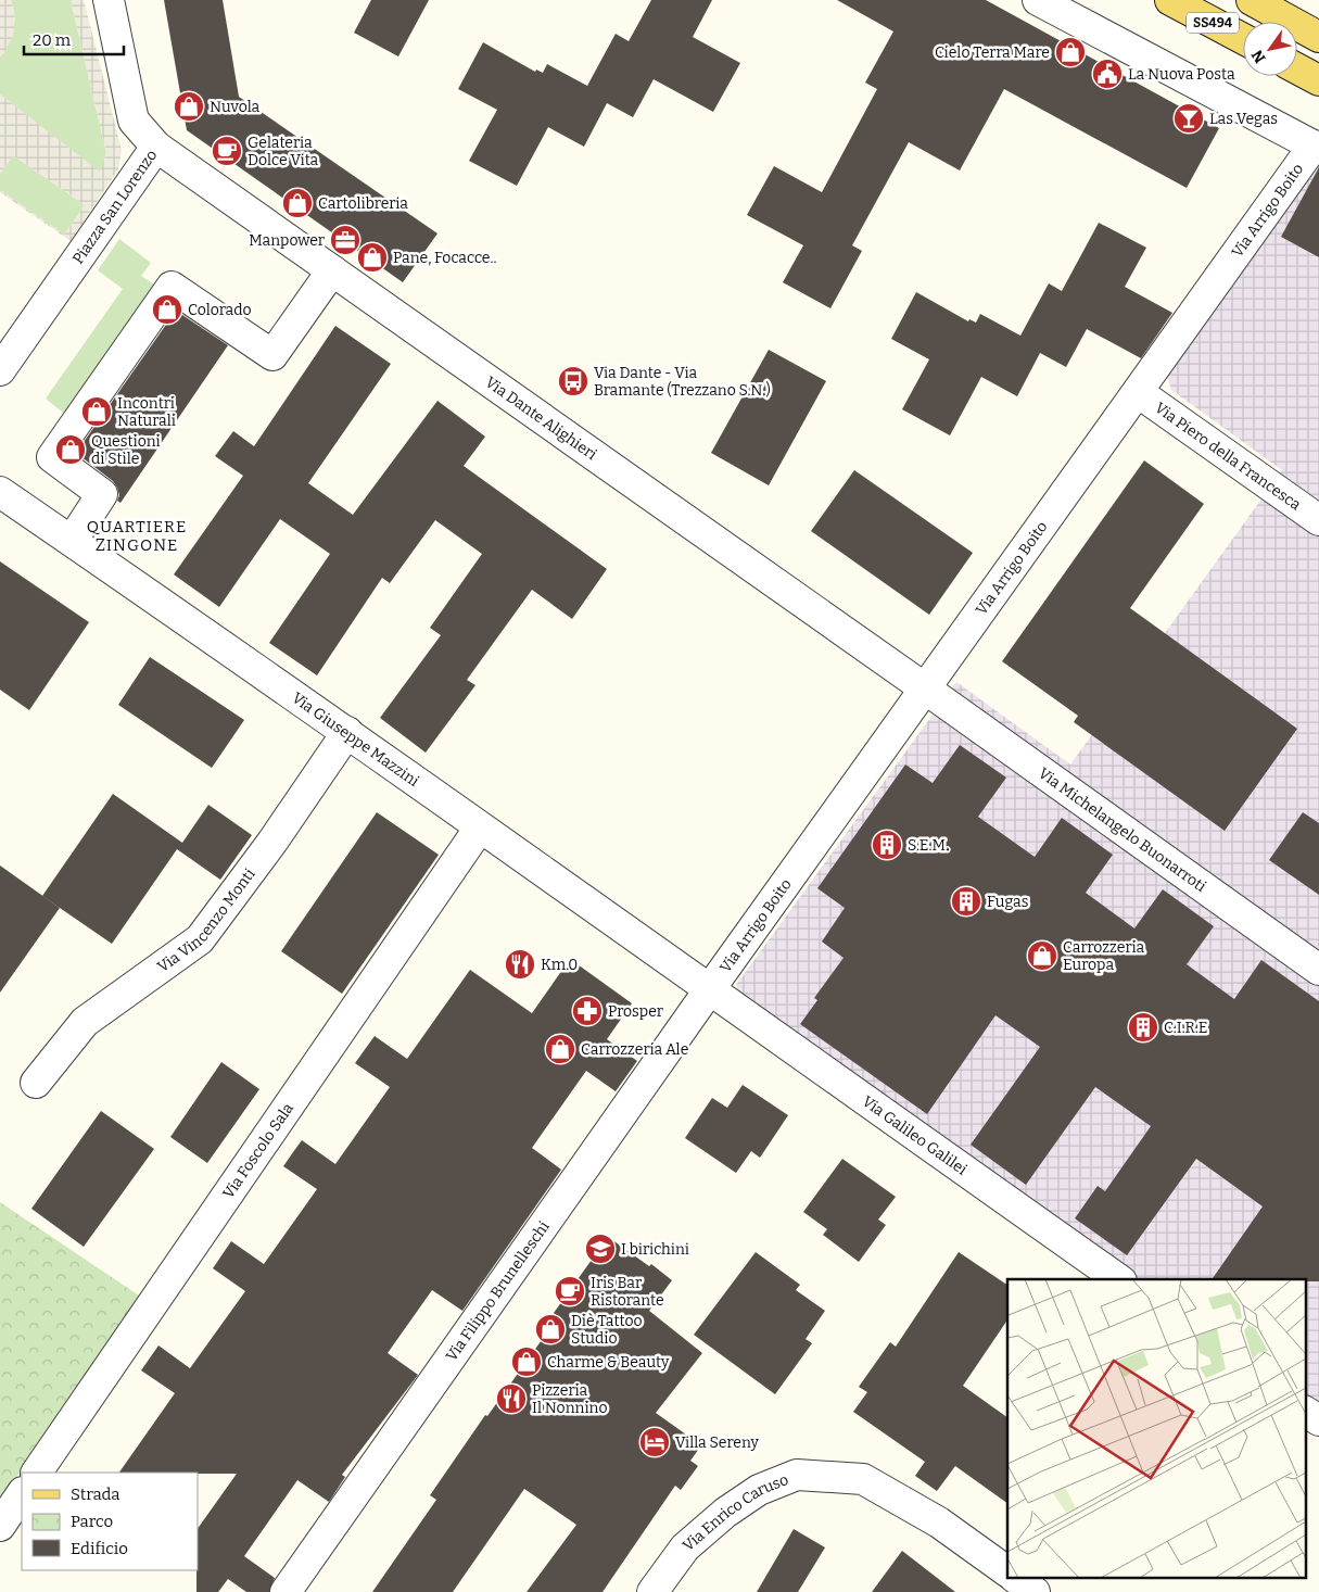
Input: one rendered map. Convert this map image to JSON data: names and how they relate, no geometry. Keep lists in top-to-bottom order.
{
  "streets": {
    "main road": ["SS494"],
    "street": [
      "Piazza San Lorenzo",
      "Via Arrigo Boito",
      "Via Dante Alighieri",
      "Via Piero della Francesca",
      "Via Giuseppe Mazzini",
      "Via Michelangelo Buonarroti",
      "Via Vincenzo Monti",
      "Via Galileo Galilei",
      "Via Foscolo Sala",
      "Via Filippo Brunelleschi",
      "Via Enrico Caruso"
    ]
  },
  "crossings": [
    ["Piazza San Lorenzo", "Via Dante Alighieri"],
    ["Via Arrigo Boito", "Via Dante Alighieri"],
    ["Via Arrigo Boito", "Via Piero della Francesca"],
    ["Via Arrigo Boito", "Via Giuseppe Mazzini"],
    ["Via Arrigo Boito", "Via Michelangelo Buonarroti"],
    ["Via Arrigo Boito", "Via Galileo Galilei"],
    ["Via Arrigo Boito", "Via Filippo Brunelleschi"],
    ["Via Dante Alighieri", "Via Michelangelo Buonarroti"],
    ["Via Giuseppe Mazzini", "Via Vincenzo Monti"],
    ["Via Giuseppe Mazzini", "Via Galileo Galilei"],
    ["Via Giuseppe Mazzini", "Via Foscolo Sala"],
    ["Via Giuseppe Mazzini", "Via Filippo Brunelleschi"],
    ["Via Galileo Galilei", "Via Filippo Brunelleschi"]
  ],
  "districts": ["QUARTIERE ZINGONE"],
  "places": {
    "shop": [
      "Cielo Terra Mare",
      "Nuvola",
      "Cartolibreria",
      "Pane, Focacce..",
      "Colorado",
      "Incontri Naturali",
      "Questioni di Stile",
      "Carrozzeria Europa",
      "Carrozzeria Ale",
      "Diè Tattoo Studio",
      "Charme & Beauty"
    ],
    "public building": ["La Nuova Posta"],
    "bar": ["Las Vegas"],
    "cafe": ["Gelateria Dolce Vita", "Iris Bar Ristorante"],
    "office": ["Manpower"],
    "bus stop": ["Via Dante - Via Bramante (Trezzano S.N.)"],
    "building": ["S.E.M.", "Fugas", "C.I.R.E"],
    "restaurant": ["Km.0", "Pizzeria Il Nonnino"],
    "pharmacy": ["Prosper"],
    "school or university": ["I birichini"],
    "hotel": ["Villa Sereny"]
  },
  "legend": ["Strada", "Parco", "Edificio"],
  "scale_bar": "20 m",
  "north": "bottom left"
}
